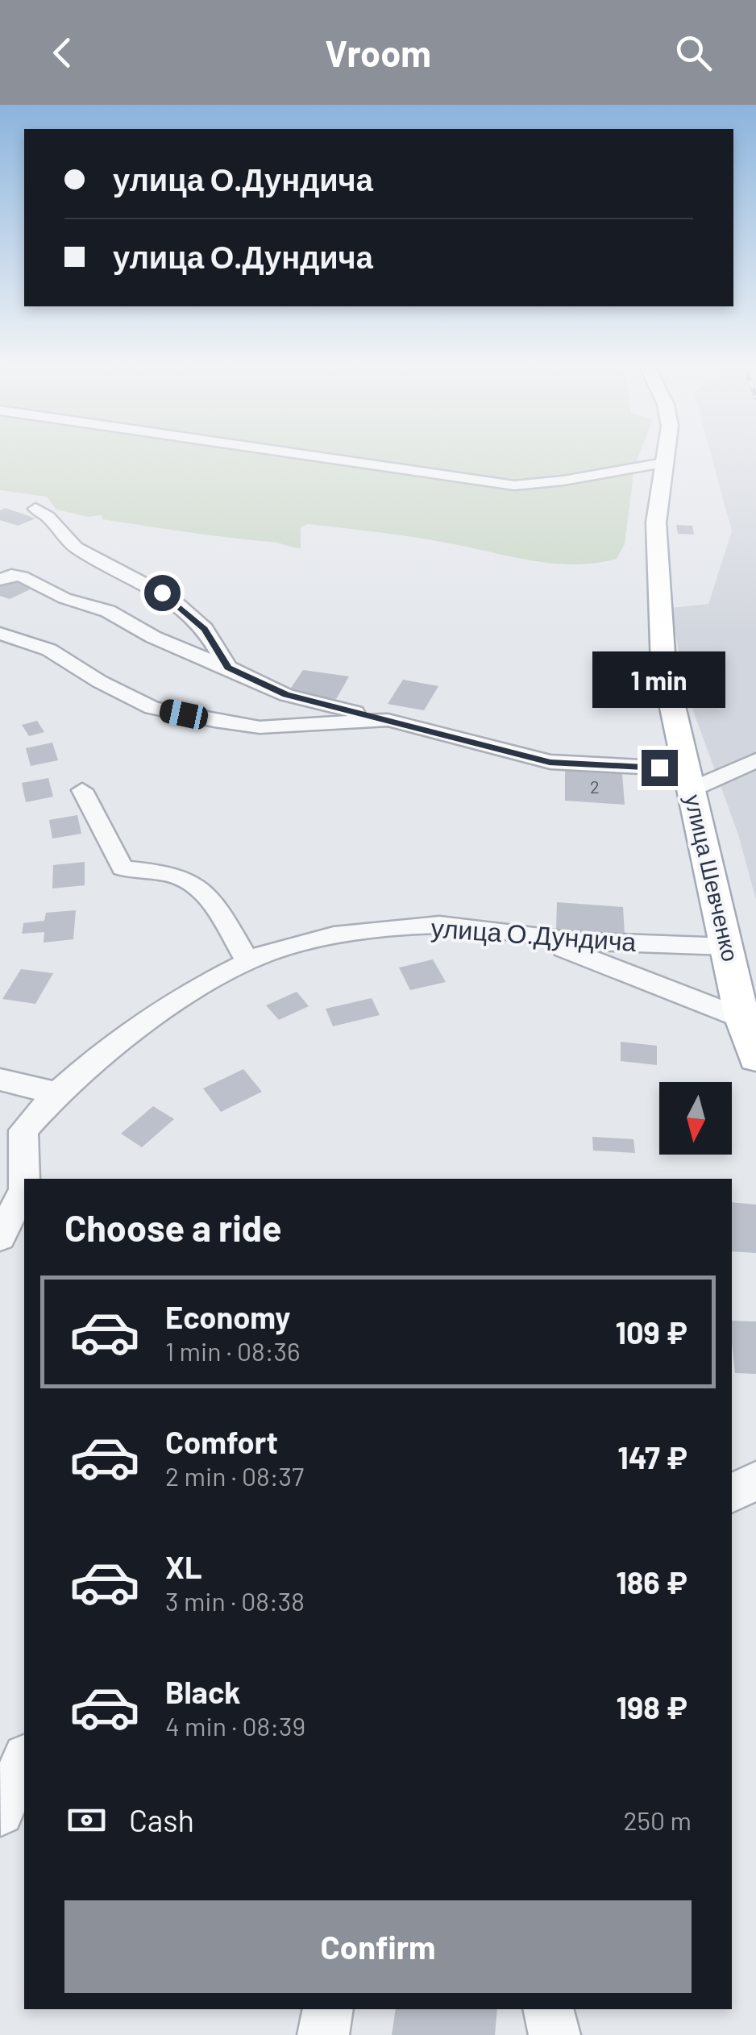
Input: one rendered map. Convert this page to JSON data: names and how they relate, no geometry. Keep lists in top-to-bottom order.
{
  "streets": {
    "main road": ["улица Шевченко"],
    "street": ["улица О.Дундича"]
  },
  "crossings": [
    ["улица Шевченко", "улица О.Дундича"]
  ],
  "house_numbers": ["2"],
  "north": "bottom",
  "page": {
    "header": "Vroom",
    "banner": ["улица О.Дундича", "улица О.Дундича"],
    "bubble": "1 min",
    "heading": "Choose a ride",
    "list": [
      {
        "name": "Economy",
        "note": "1 min · 08:36",
        "value": "109 ₽"
      },
      {
        "name": "Comfort",
        "note": "2 min · 08:37",
        "value": "147 ₽"
      },
      {
        "name": "XL",
        "note": "3 min · 08:38",
        "value": "186 ₽"
      },
      {
        "name": "Black",
        "note": "4 min · 08:39",
        "value": "198 ₽"
      }
    ],
    "pay": ["Cash", "250 m"],
    "buttons": "Confirm"
  }
}
